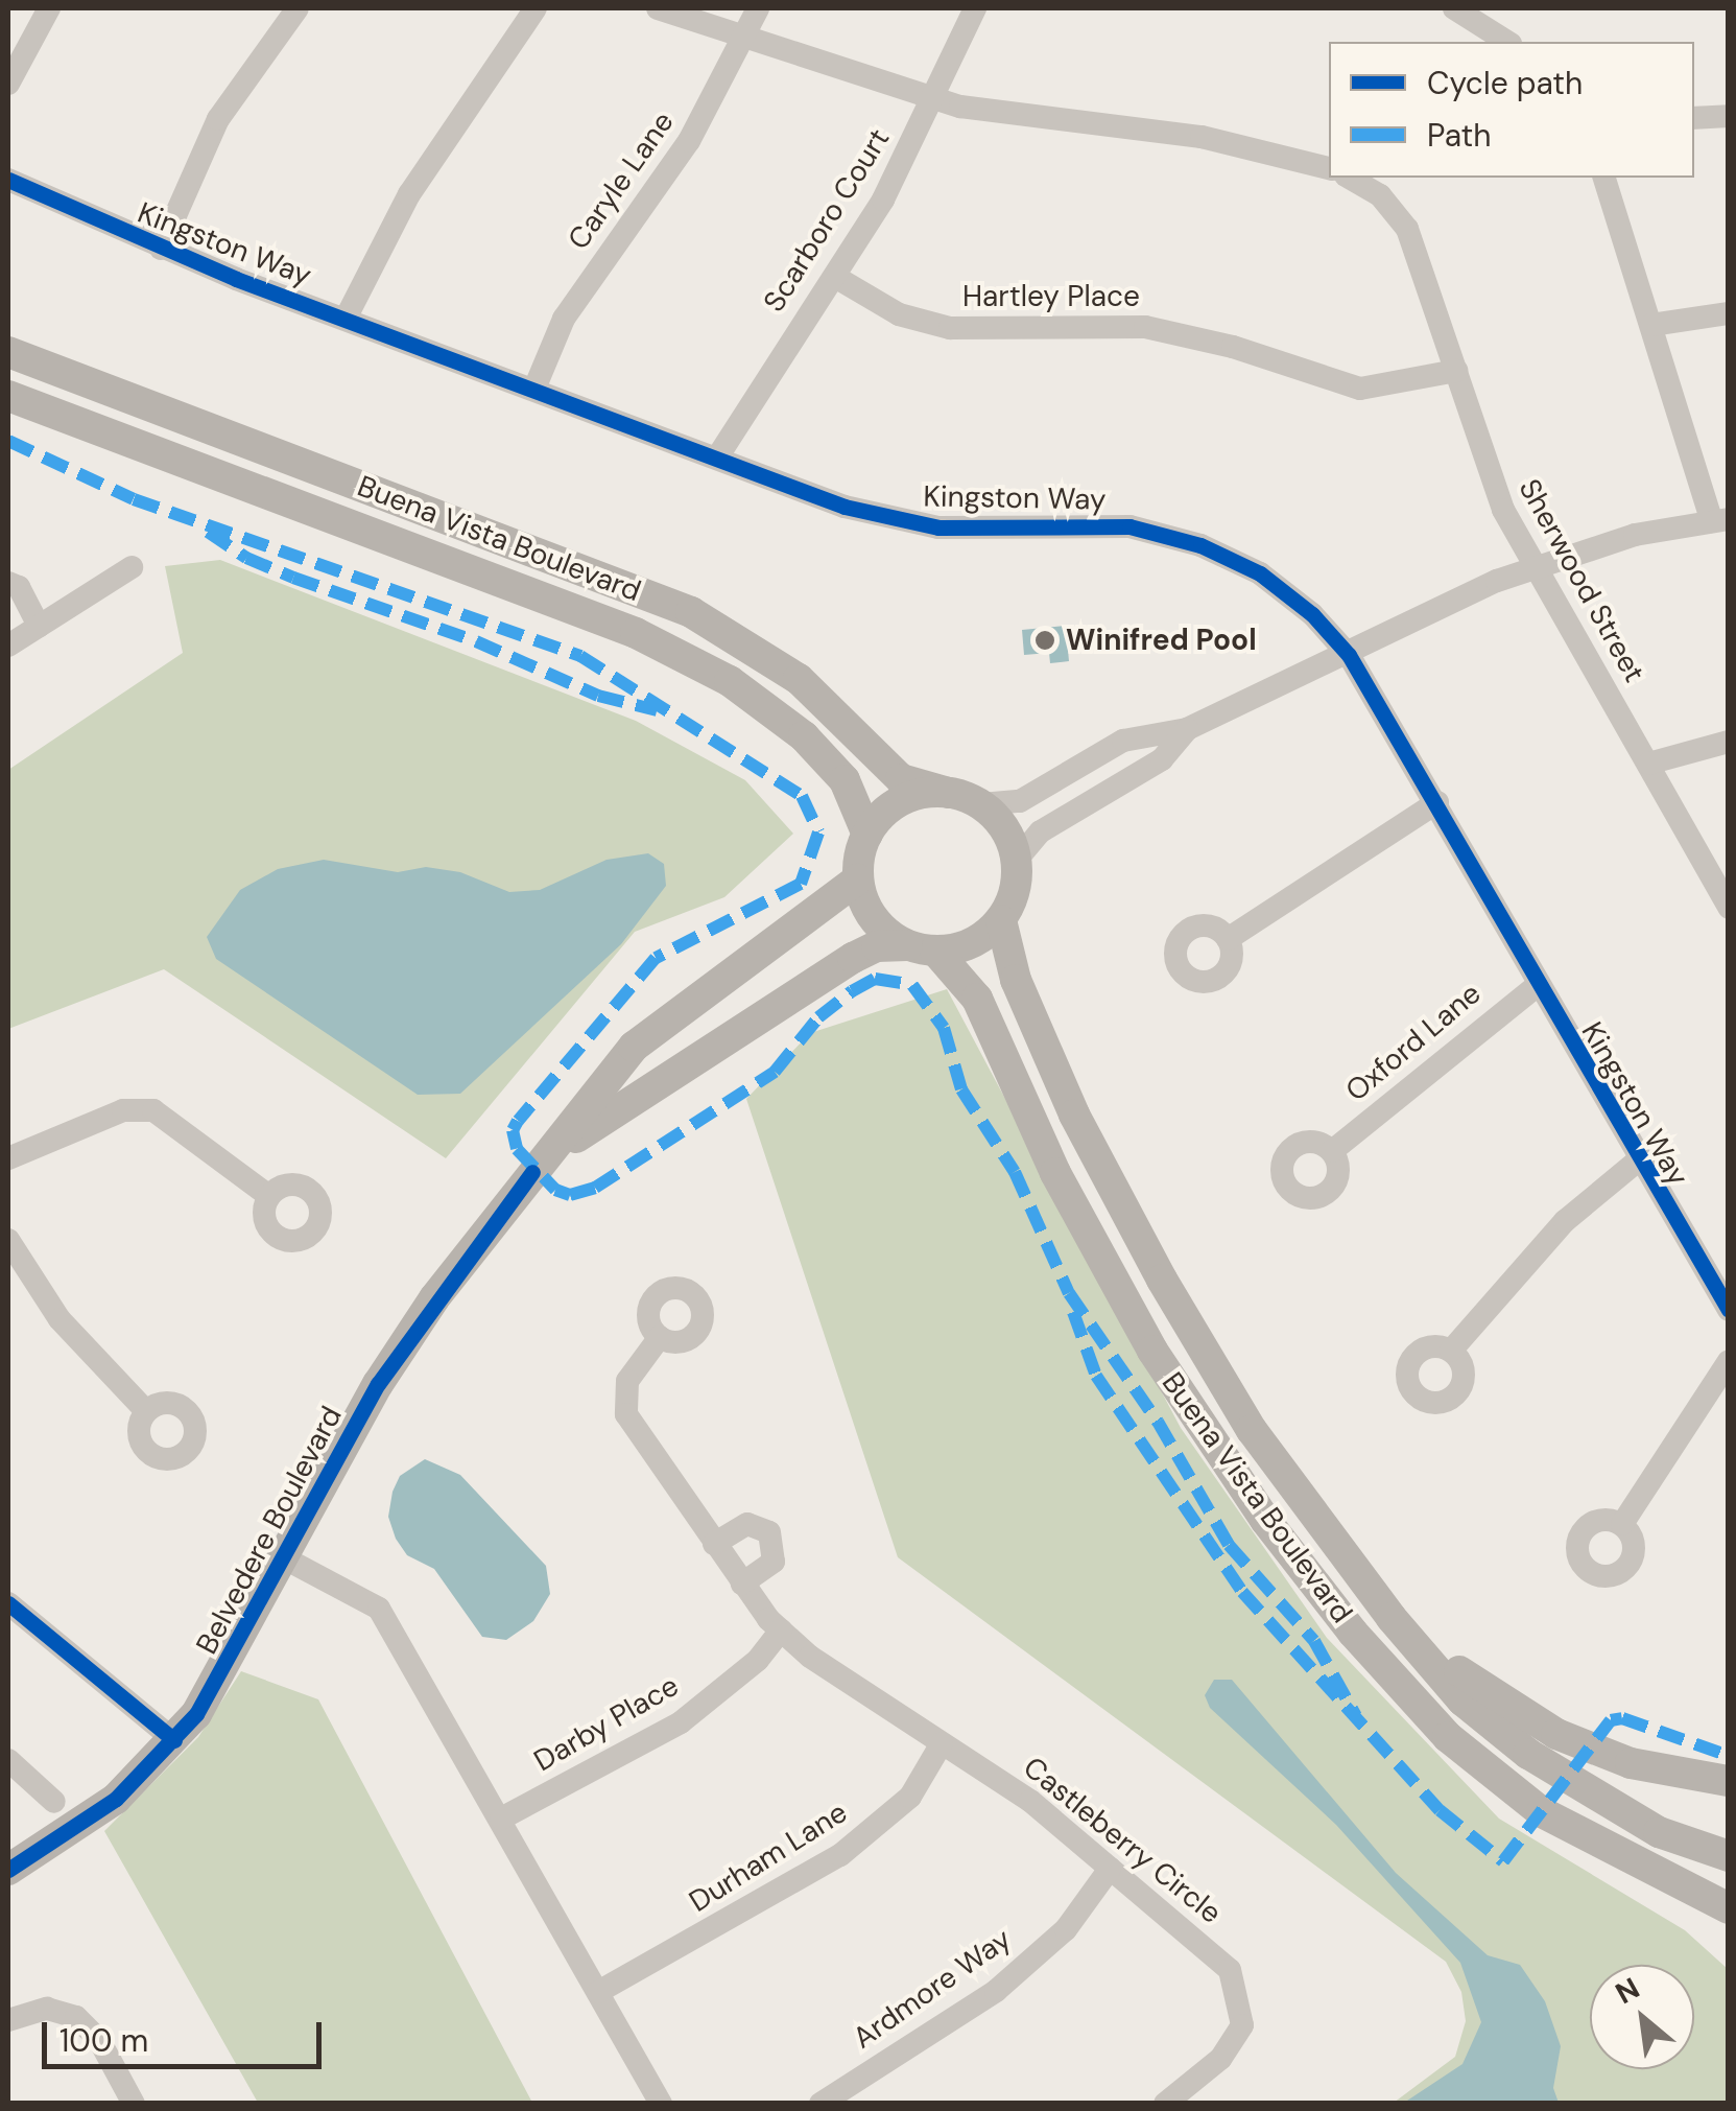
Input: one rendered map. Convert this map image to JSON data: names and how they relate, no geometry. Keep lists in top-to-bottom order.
{
  "streets": {
    "main road": ["Buena Vista Boulevard", "Belvedere Boulevard"],
    "street": [
      "Caryle Lane",
      "Scarboro Court",
      "Kingston Way",
      "Hartley Place",
      "Sherwood Street",
      "Oxford Lane",
      "Darby Place",
      "Castleberry Circle",
      "Durham Lane",
      "Ardmore Way"
    ]
  },
  "crossings": [
    ["Caryle Lane", "Kingston Way"],
    ["Scarboro Court", "Kingston Way"],
    ["Scarboro Court", "Hartley Place"],
    ["Kingston Way", "Oxford Lane"],
    ["Hartley Place", "Sherwood Street"],
    ["Buena Vista Boulevard", "Belvedere Boulevard"],
    ["Darby Place", "Castleberry Circle"],
    ["Castleberry Circle", "Durham Lane"],
    ["Castleberry Circle", "Ardmore Way"]
  ],
  "places": ["Winifred Pool"],
  "legend": ["Cycle path", "Path"],
  "scale_bar": "100 m",
  "north": "top left"
}
